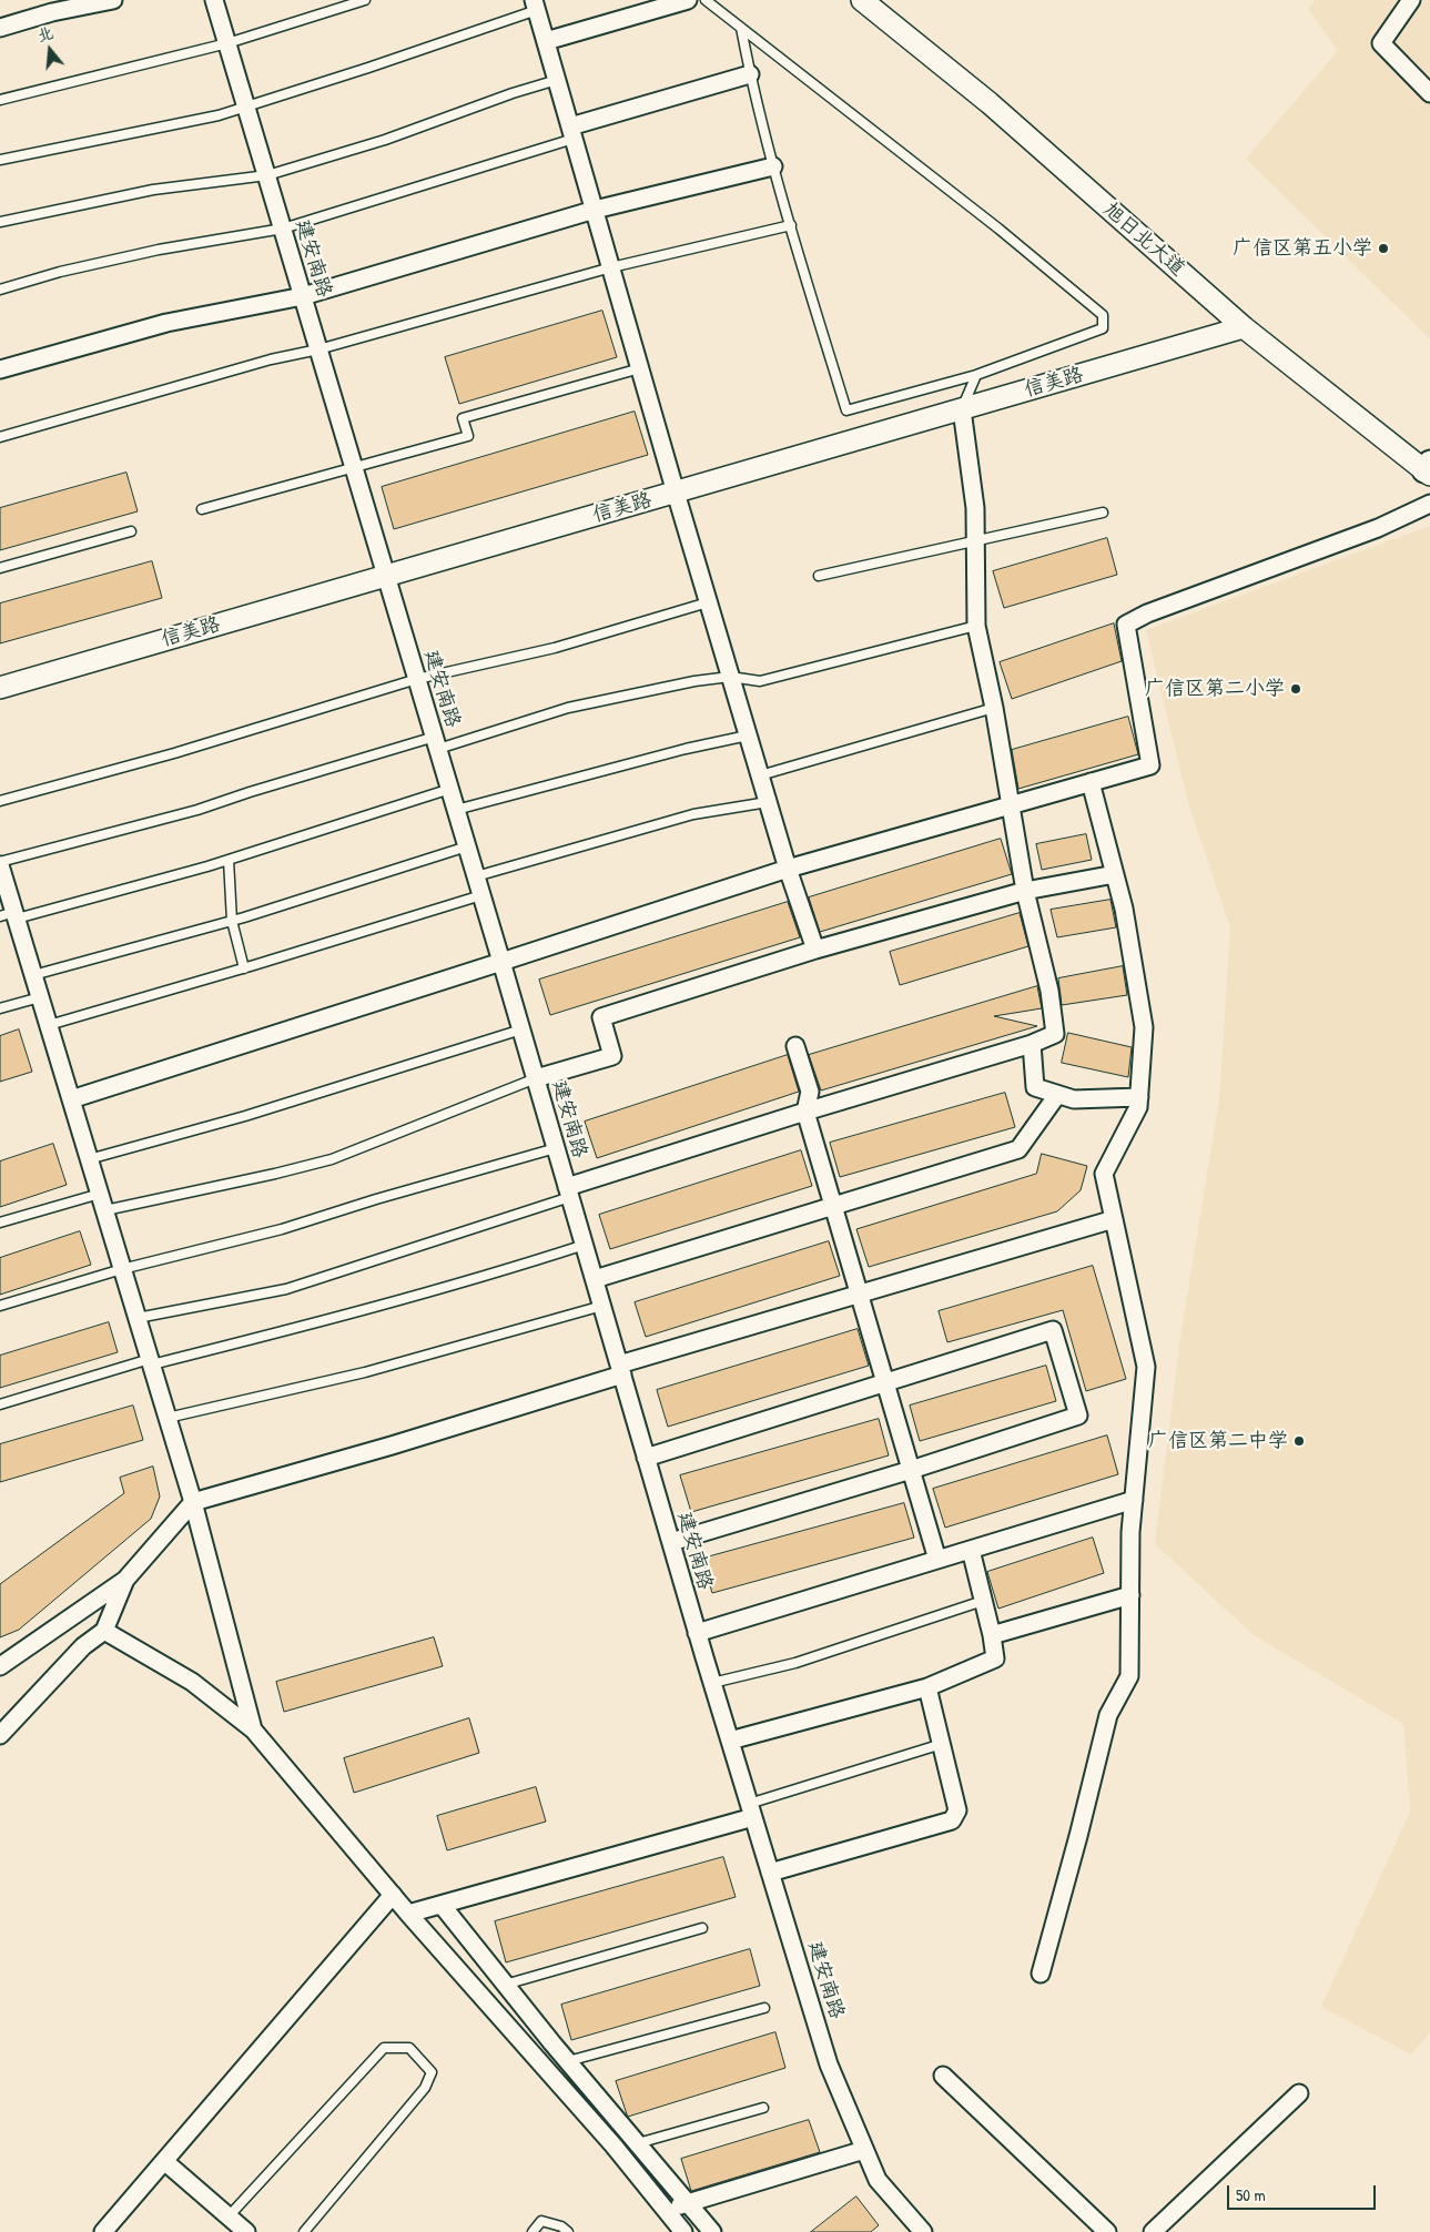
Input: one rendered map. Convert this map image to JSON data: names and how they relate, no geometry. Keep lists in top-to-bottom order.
{
  "streets": {
    "street": ["旭日北大道", "建安南路", "信美路"]
  },
  "crossings": [
    ["旭日北大道", "信美路"],
    ["建安南路", "信美路"]
  ],
  "places": ["广信区第五小学", "广信区第二小学", "广信区第二中学"],
  "scale_bar": "50 m",
  "north": "top"
}
